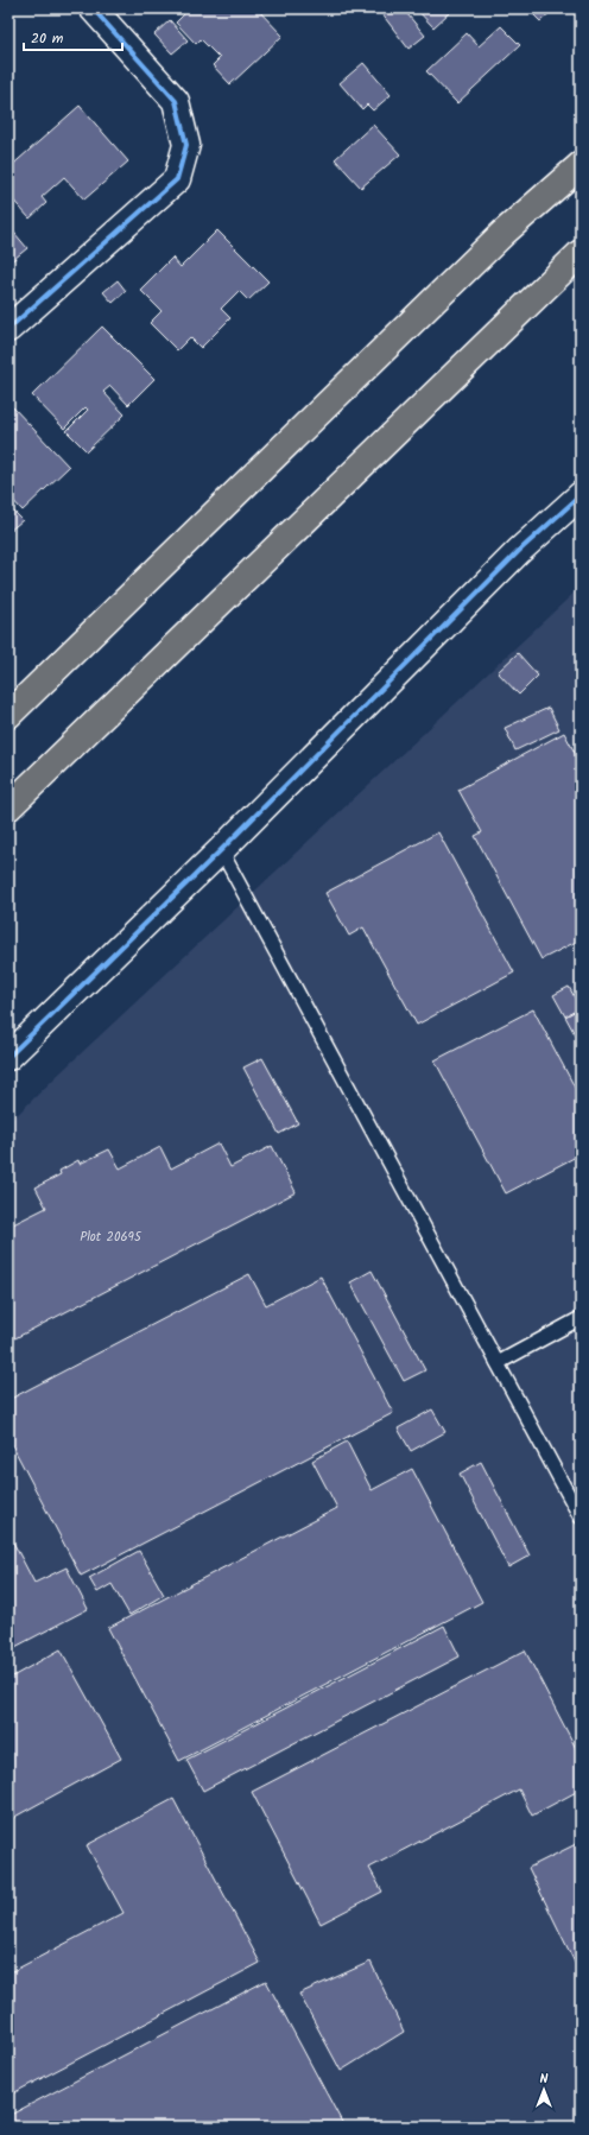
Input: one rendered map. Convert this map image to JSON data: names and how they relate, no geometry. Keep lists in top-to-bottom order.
{
  "house_numbers": ["Plot 20695"],
  "scale_bar": "20 m",
  "north": "top"
}
